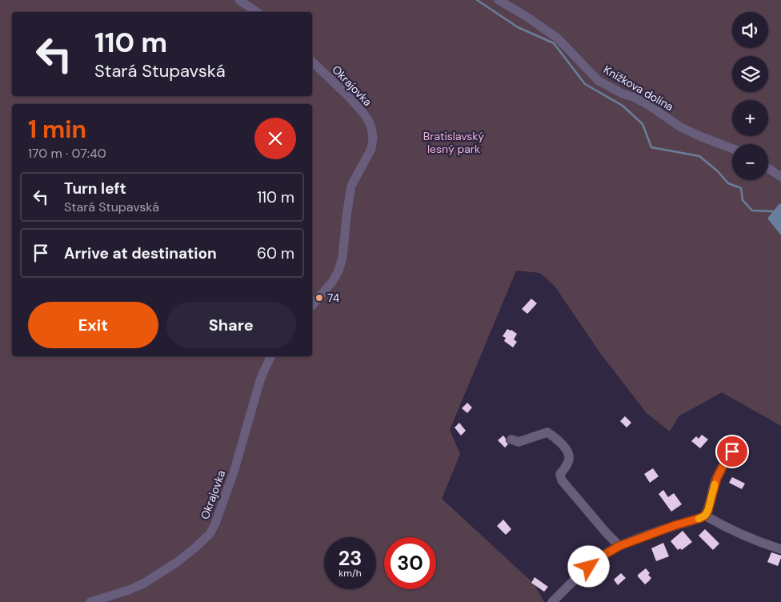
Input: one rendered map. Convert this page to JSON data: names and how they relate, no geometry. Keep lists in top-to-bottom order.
{
  "streets": {
    "street": ["Okrajovka", "Knižkova dolina"]
  },
  "parks": ["Bratislavský lesný park"],
  "places": ["74"],
  "page": {
    "map_buttons": ["+", "−"],
    "turn": ["110 m", "Stará Stupavská"],
    "heading": ["1 min", "170 m · 07:40"],
    "list": [
      {
        "name": "Turn left",
        "note": "Stará Stupavská",
        "value": "110 m"
      },
      {
        "name": "Arrive at destination",
        "value": "60 m"
      }
    ],
    "buttons": ["Exit", "Share"],
    "speed": "23 km/h",
    "limit": "30"
  }
}
